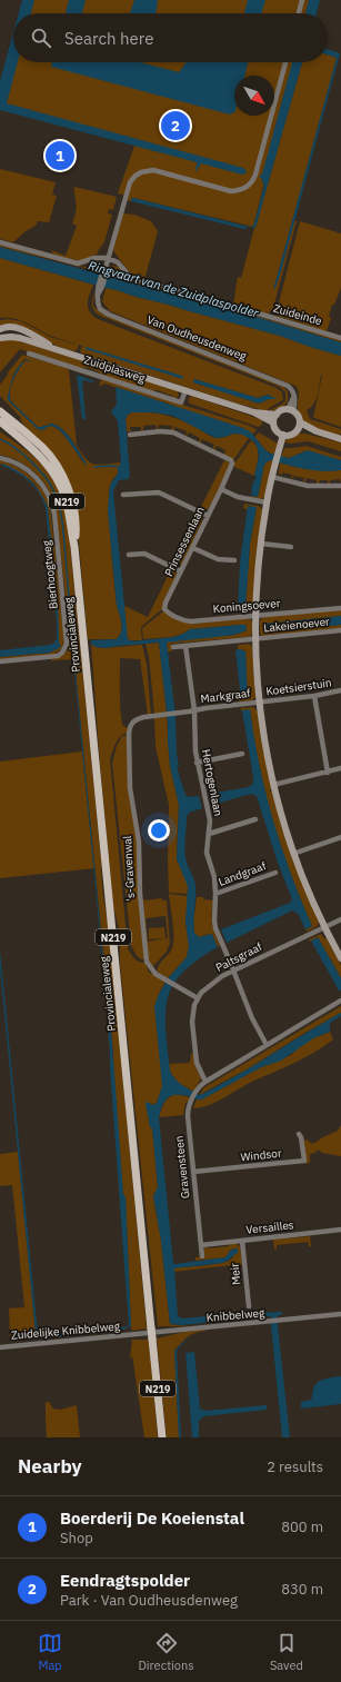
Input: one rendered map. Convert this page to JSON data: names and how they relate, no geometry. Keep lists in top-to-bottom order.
{
  "streets": {
    "main road": ["N219", "Provincialeweg"],
    "street": [
      "Zuideinde",
      "Van Oudheusdenweg",
      "Zuidplasweg",
      "Prinsessenlaan",
      "Bierhoogtweg",
      "Koningsoever",
      "Lakeienoever",
      "Koetsierstuin",
      "Markgraaf",
      "Hertogenlaan",
      "'s-Gravenwal",
      "Landgraaf",
      "Paltsgraaf",
      "Windsor",
      "Gravensteen",
      "Versailles",
      "Meir",
      "Knibbelweg",
      "Zuidelijke Knibbelweg"
    ]
  },
  "crossings": [
    ["Zuideinde", "Van Oudheusdenweg"],
    ["Van Oudheusdenweg", "Zuidplasweg"],
    ["Prinsessenlaan", "Koningsoever"],
    ["Lakeienoever", "Hertogenlaan"],
    ["Koetsierstuin", "Markgraaf"],
    ["Markgraaf", "Hertogenlaan"],
    ["Markgraaf", "'s-Gravenwal"],
    ["Hertogenlaan", "'s-Gravenwal"],
    ["Hertogenlaan", "Landgraaf"],
    ["Hertogenlaan", "Paltsgraaf"],
    ["Hertogenlaan", "Gravensteen"],
    ["'s-Gravenwal", "Paltsgraaf"],
    ["Paltsgraaf", "Gravensteen"],
    ["Windsor", "Gravensteen"],
    ["Gravensteen", "Versailles"],
    ["Versailles", "Meir"],
    ["Knibbelweg", "Zuidelijke Knibbelweg"]
  ],
  "water": ["Ringvaart van de Zuidplaspolder"],
  "north": "bottom right",
  "page": {
    "search": "Search here",
    "pins": ["2", "1"],
    "heading": ["Nearby", "2 results"],
    "list": [
      {
        "mark": "1",
        "name": "Boerderij De Koeienstal",
        "note": "Shop",
        "value": "800 m"
      },
      {
        "mark": "2",
        "name": "Eendragtspolder",
        "note": "Park · Van Oudheusdenweg",
        "value": "830 m"
      }
    ],
    "nav": ["Map", "Directions", "Saved"]
  }
}
